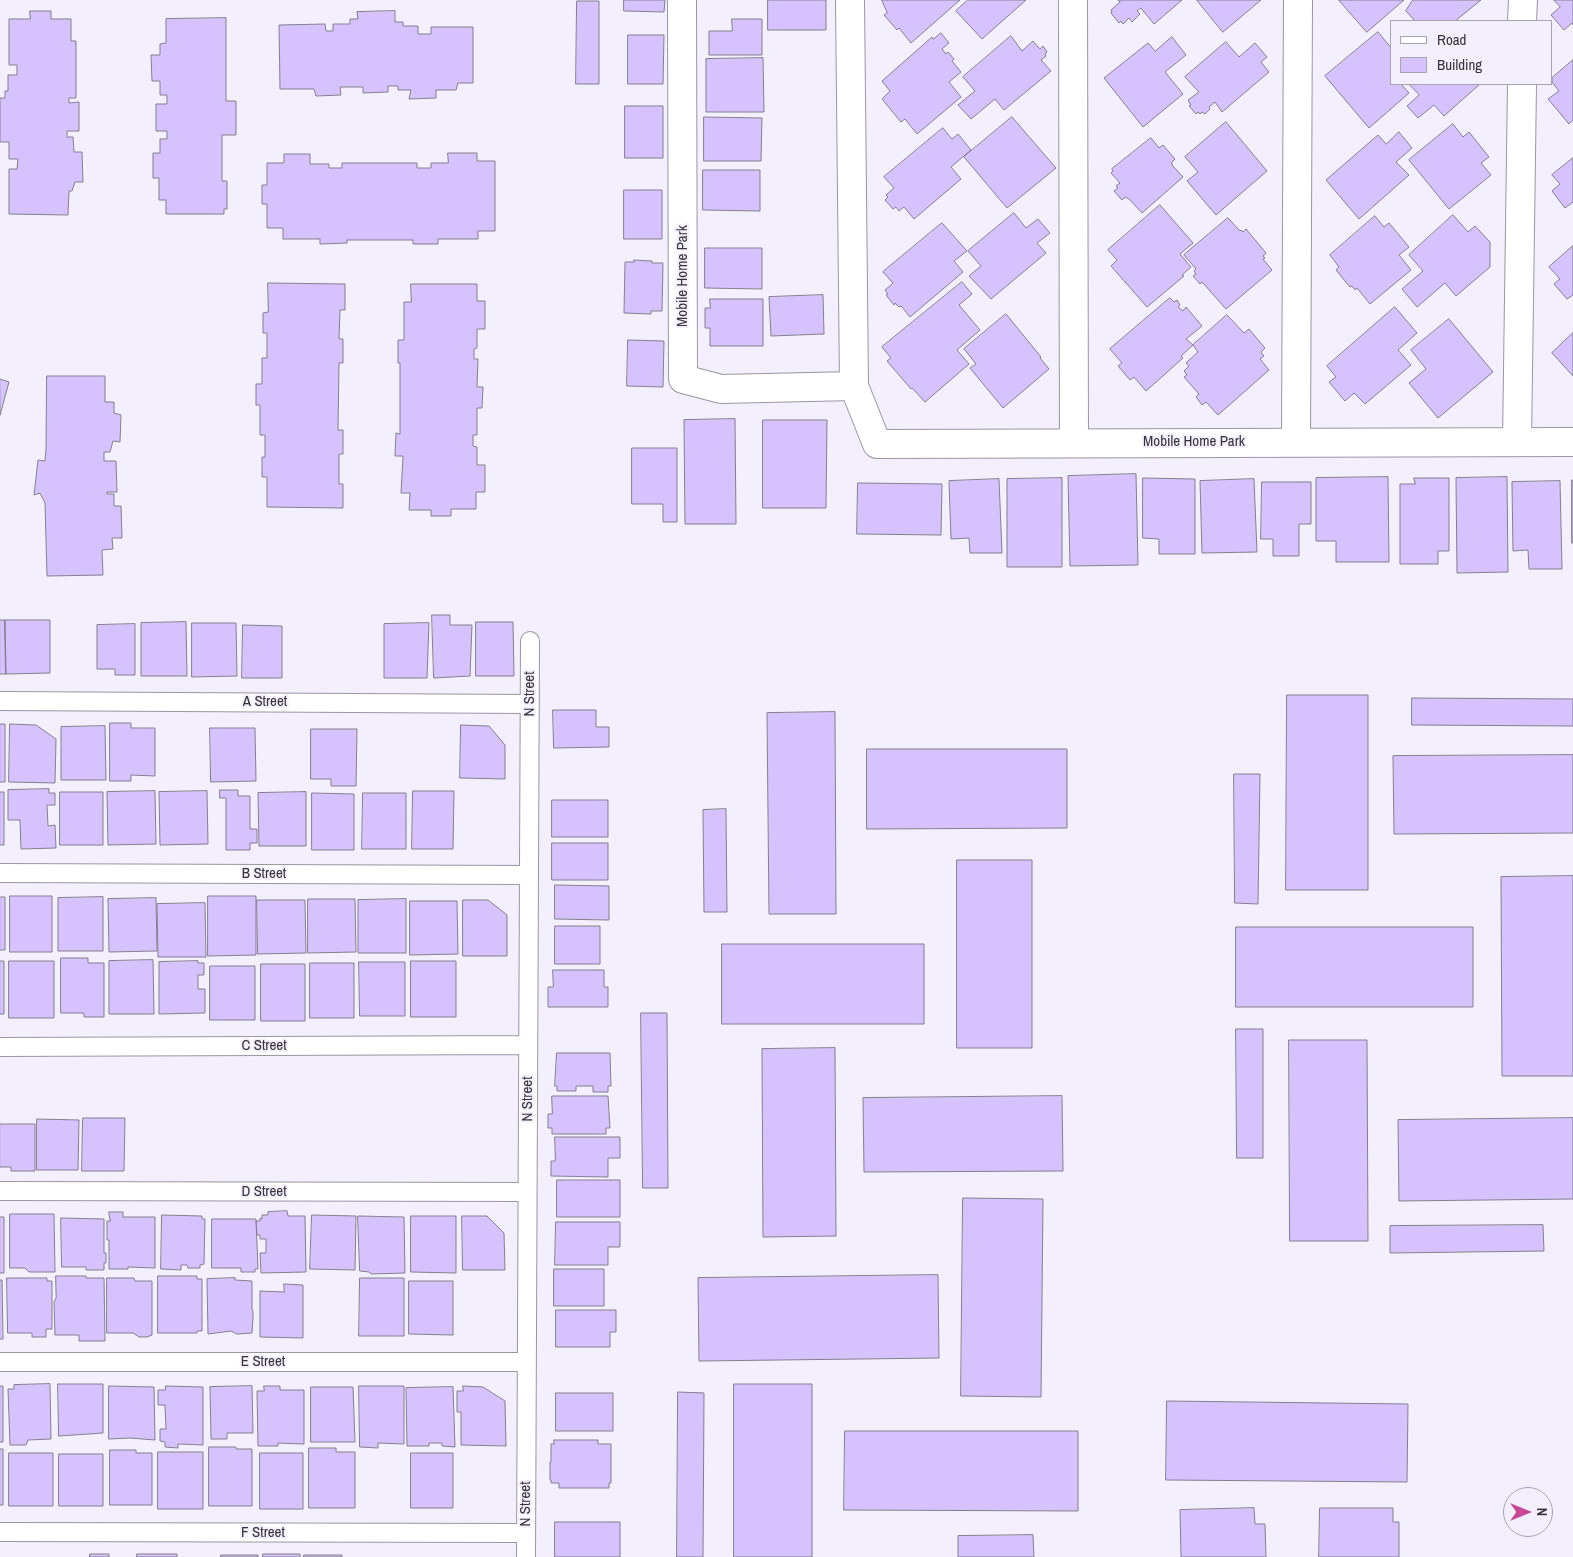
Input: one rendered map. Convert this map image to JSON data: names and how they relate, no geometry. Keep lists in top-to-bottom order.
{
  "streets": {
    "street": ["Mobile Home Park"],
    "lane": [
      "N Street",
      "A Street",
      "B Street",
      "C Street",
      "D Street",
      "E Street",
      "F Street"
    ]
  },
  "crossings": [
    ["N Street", "A Street"],
    ["N Street", "B Street"],
    ["N Street", "C Street"],
    ["N Street", "D Street"],
    ["N Street", "E Street"],
    ["N Street", "F Street"]
  ],
  "legend": ["Road", "Building"],
  "north": "right"
}
